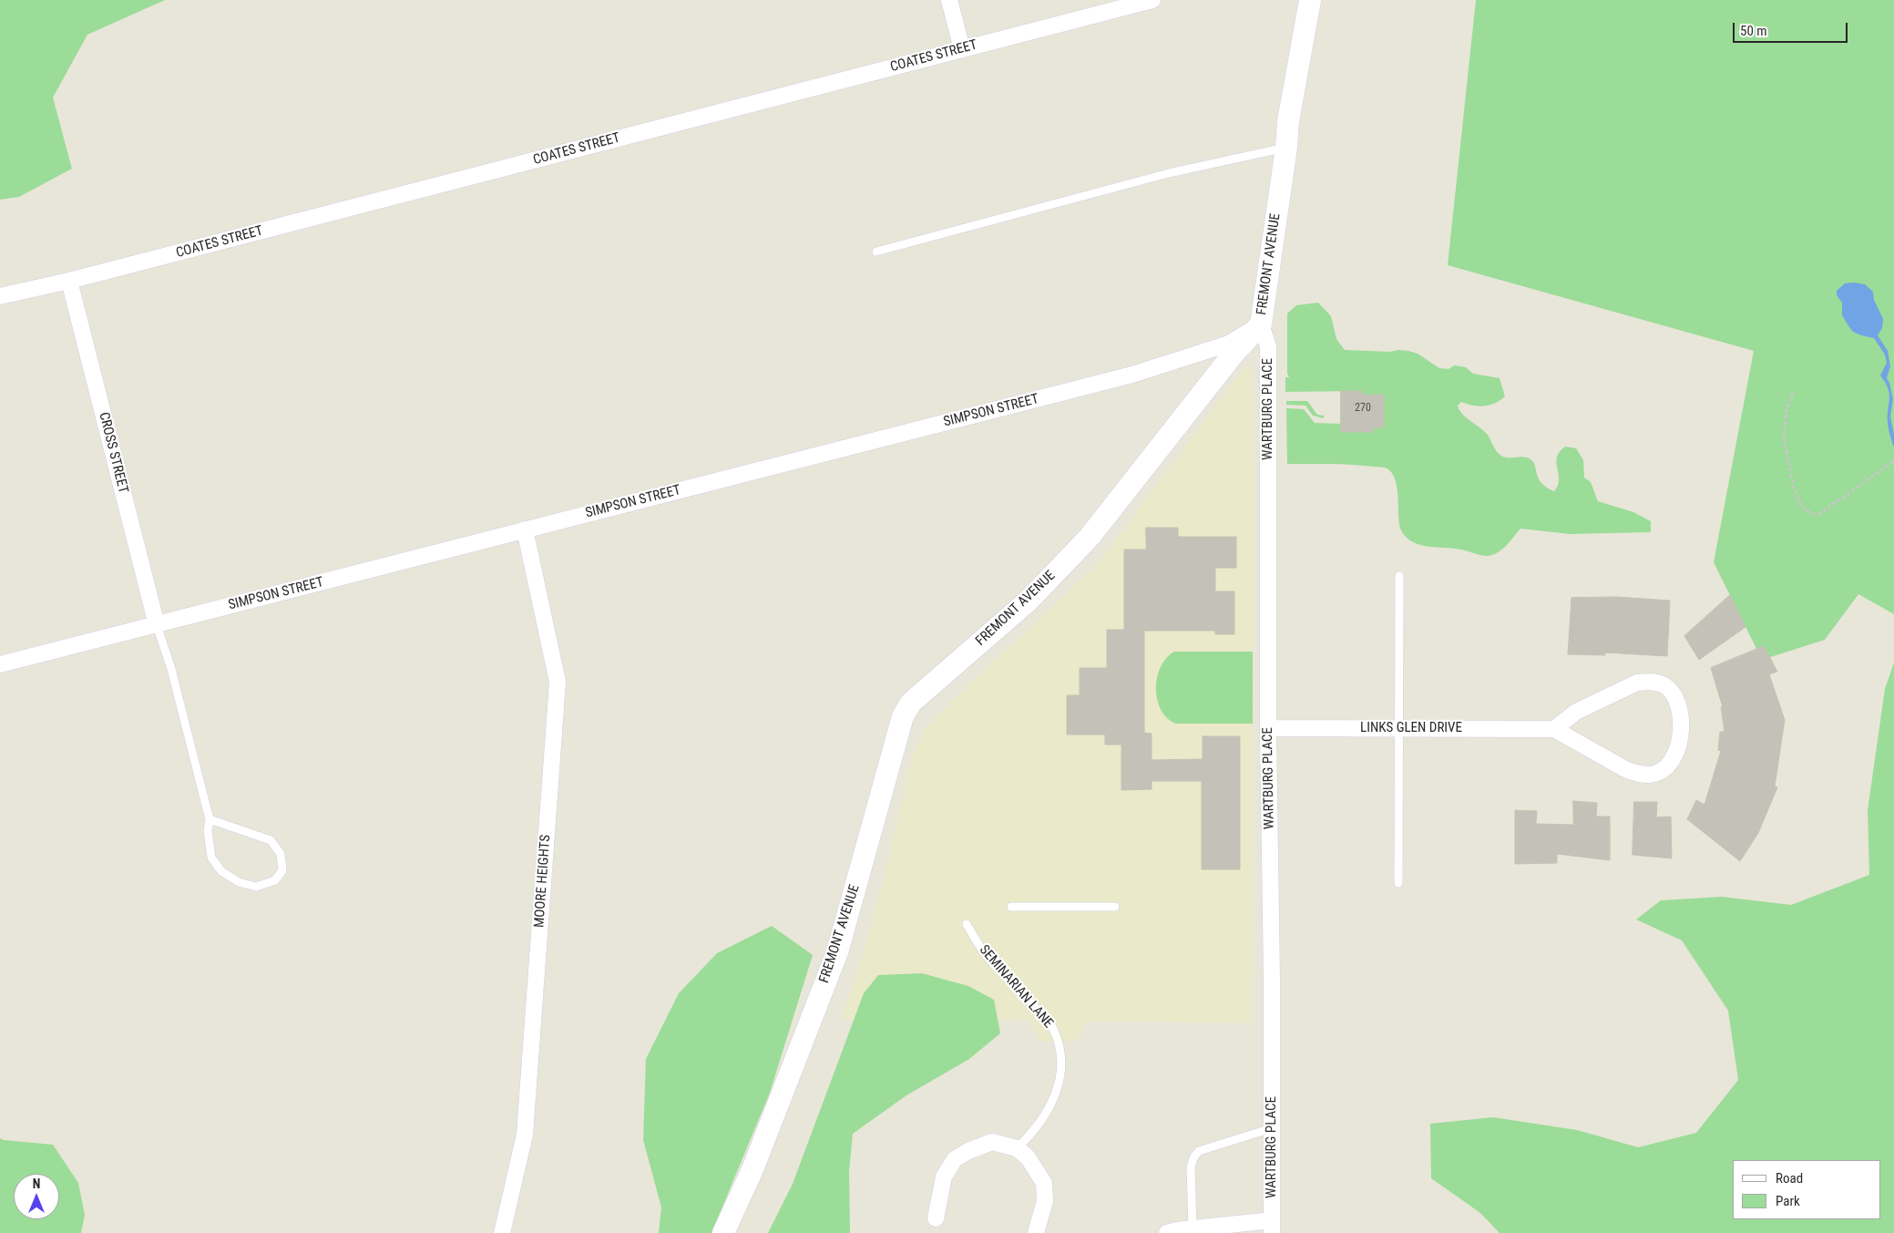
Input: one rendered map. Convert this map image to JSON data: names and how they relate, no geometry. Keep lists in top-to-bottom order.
{
  "streets": {
    "main road": ["FREMONT AVENUE"],
    "street": [
      "COATES STREET",
      "WARTBURG PLACE",
      "SIMPSON STREET",
      "CROSS STREET",
      "LINKS GLEN DRIVE",
      "MOORE HEIGHTS"
    ],
    "lane": ["SEMINARIAN LANE"]
  },
  "crossings": [
    ["COATES STREET", "CROSS STREET"],
    ["FREMONT AVENUE", "WARTBURG PLACE"],
    ["FREMONT AVENUE", "SIMPSON STREET"],
    ["WARTBURG PLACE", "SIMPSON STREET"],
    ["WARTBURG PLACE", "LINKS GLEN DRIVE"],
    ["SIMPSON STREET", "CROSS STREET"],
    ["SIMPSON STREET", "MOORE HEIGHTS"]
  ],
  "house_numbers": ["270"],
  "legend": ["Road", "Park"],
  "scale_bar": "50 m",
  "north": "top"
}
